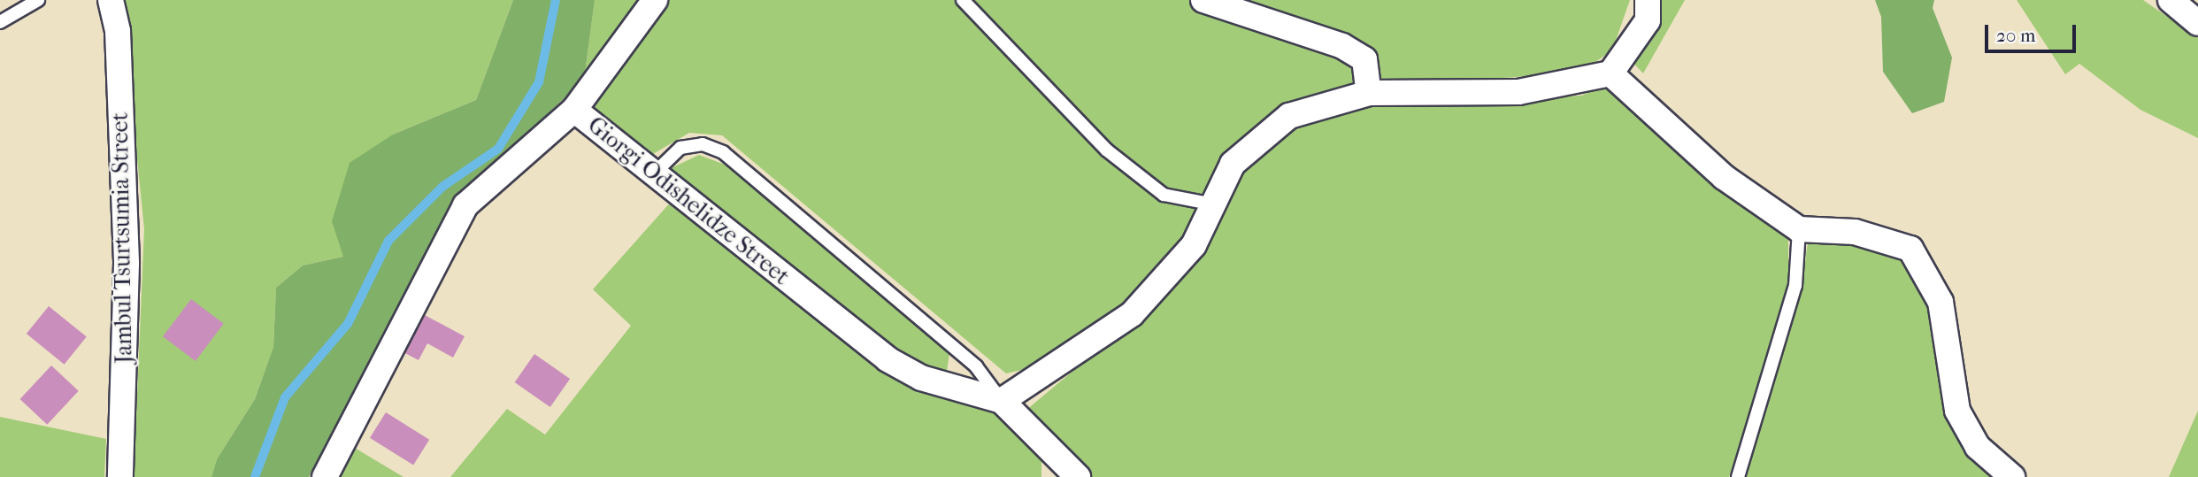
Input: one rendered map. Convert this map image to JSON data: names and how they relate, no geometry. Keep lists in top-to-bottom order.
{
  "streets": {
    "street": ["Giorgi Odishelidze Street", "Jambul Tsurtsumia Street"]
  },
  "scale_bar": "20 m"
}
